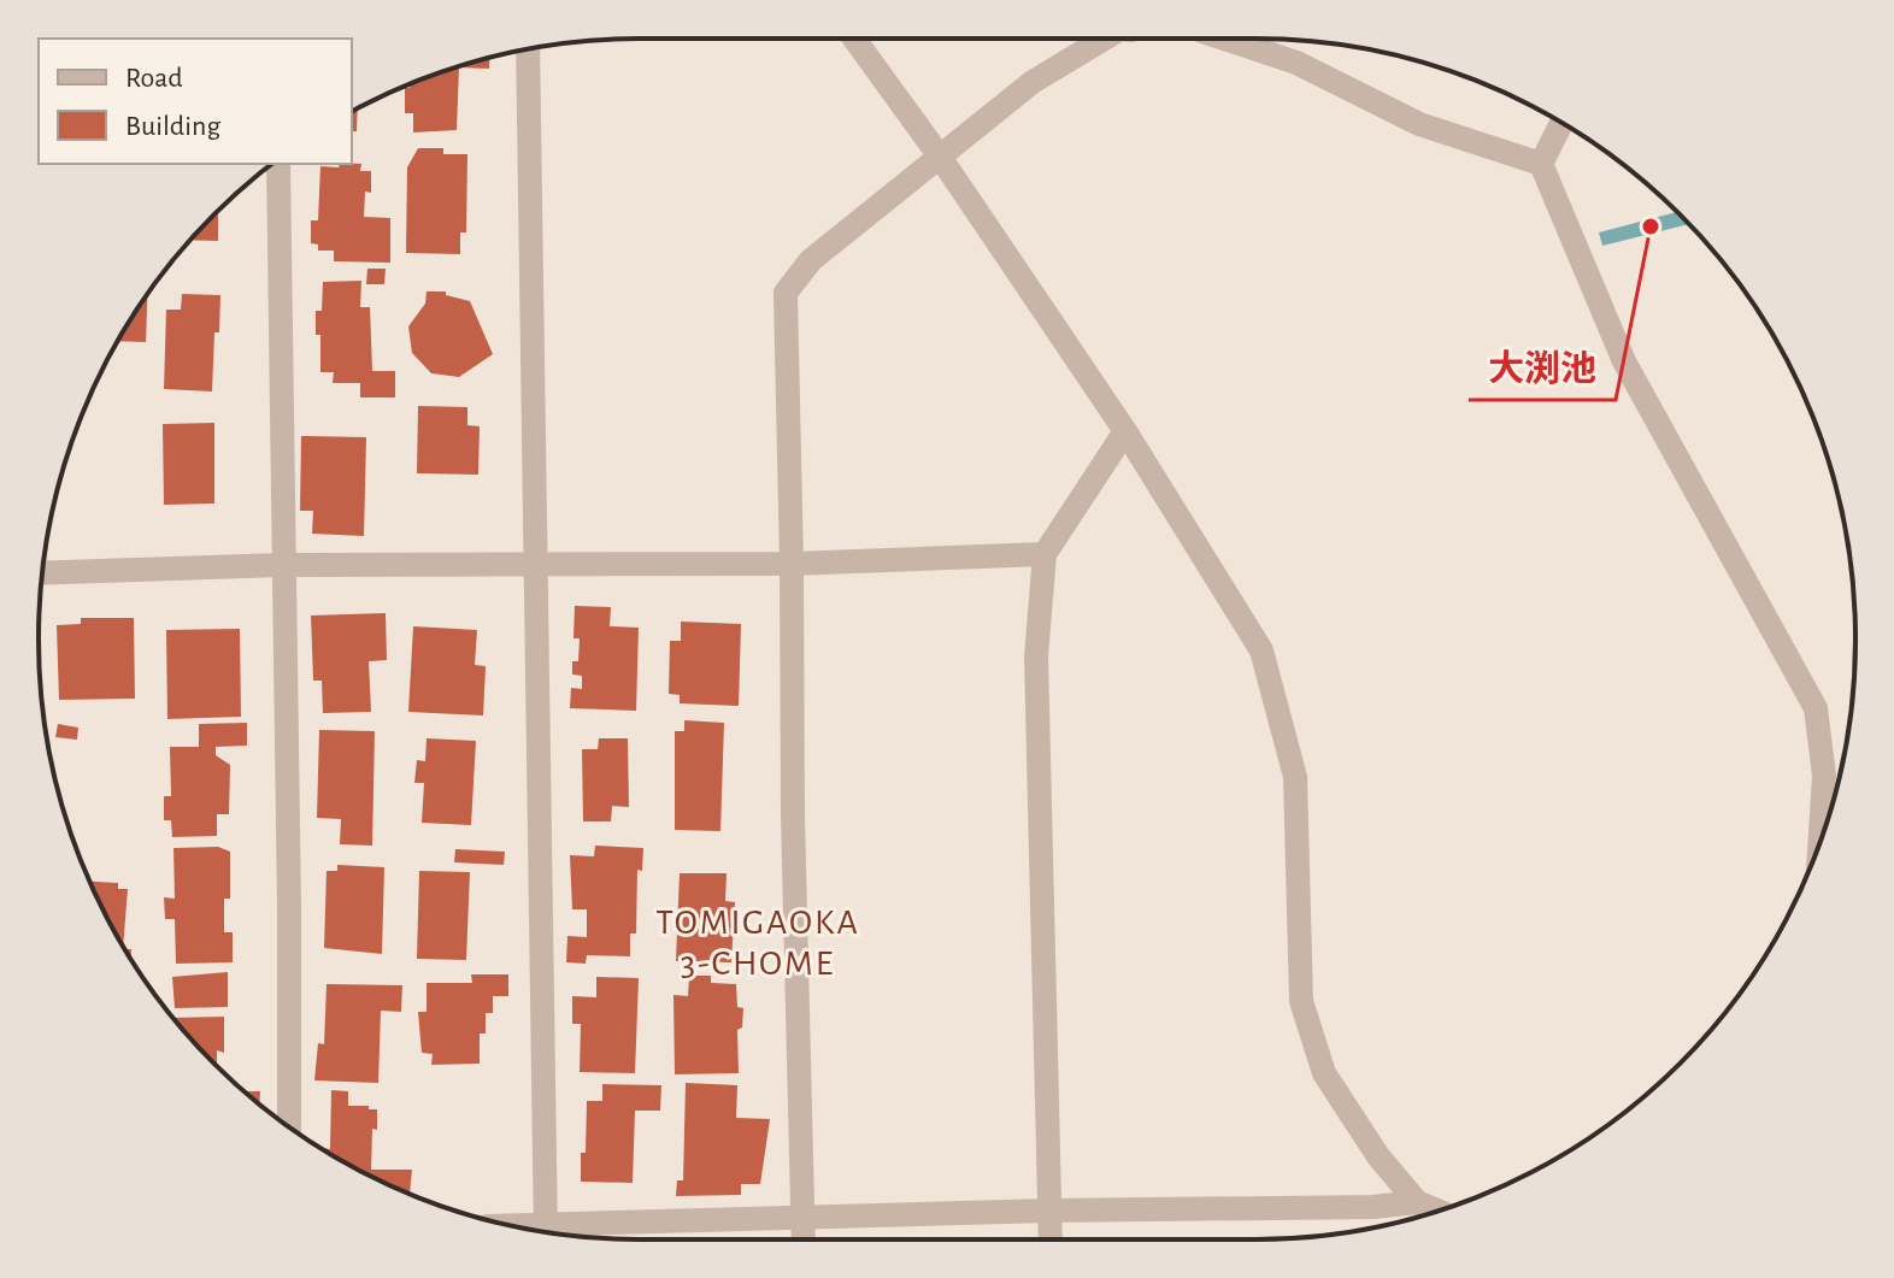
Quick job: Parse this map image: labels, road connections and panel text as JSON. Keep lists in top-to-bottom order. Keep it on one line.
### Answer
{"districts":["TOMIGAOKA 3-CHOME"],"places":["大渕池"],"legend":["Road","Building"]}
